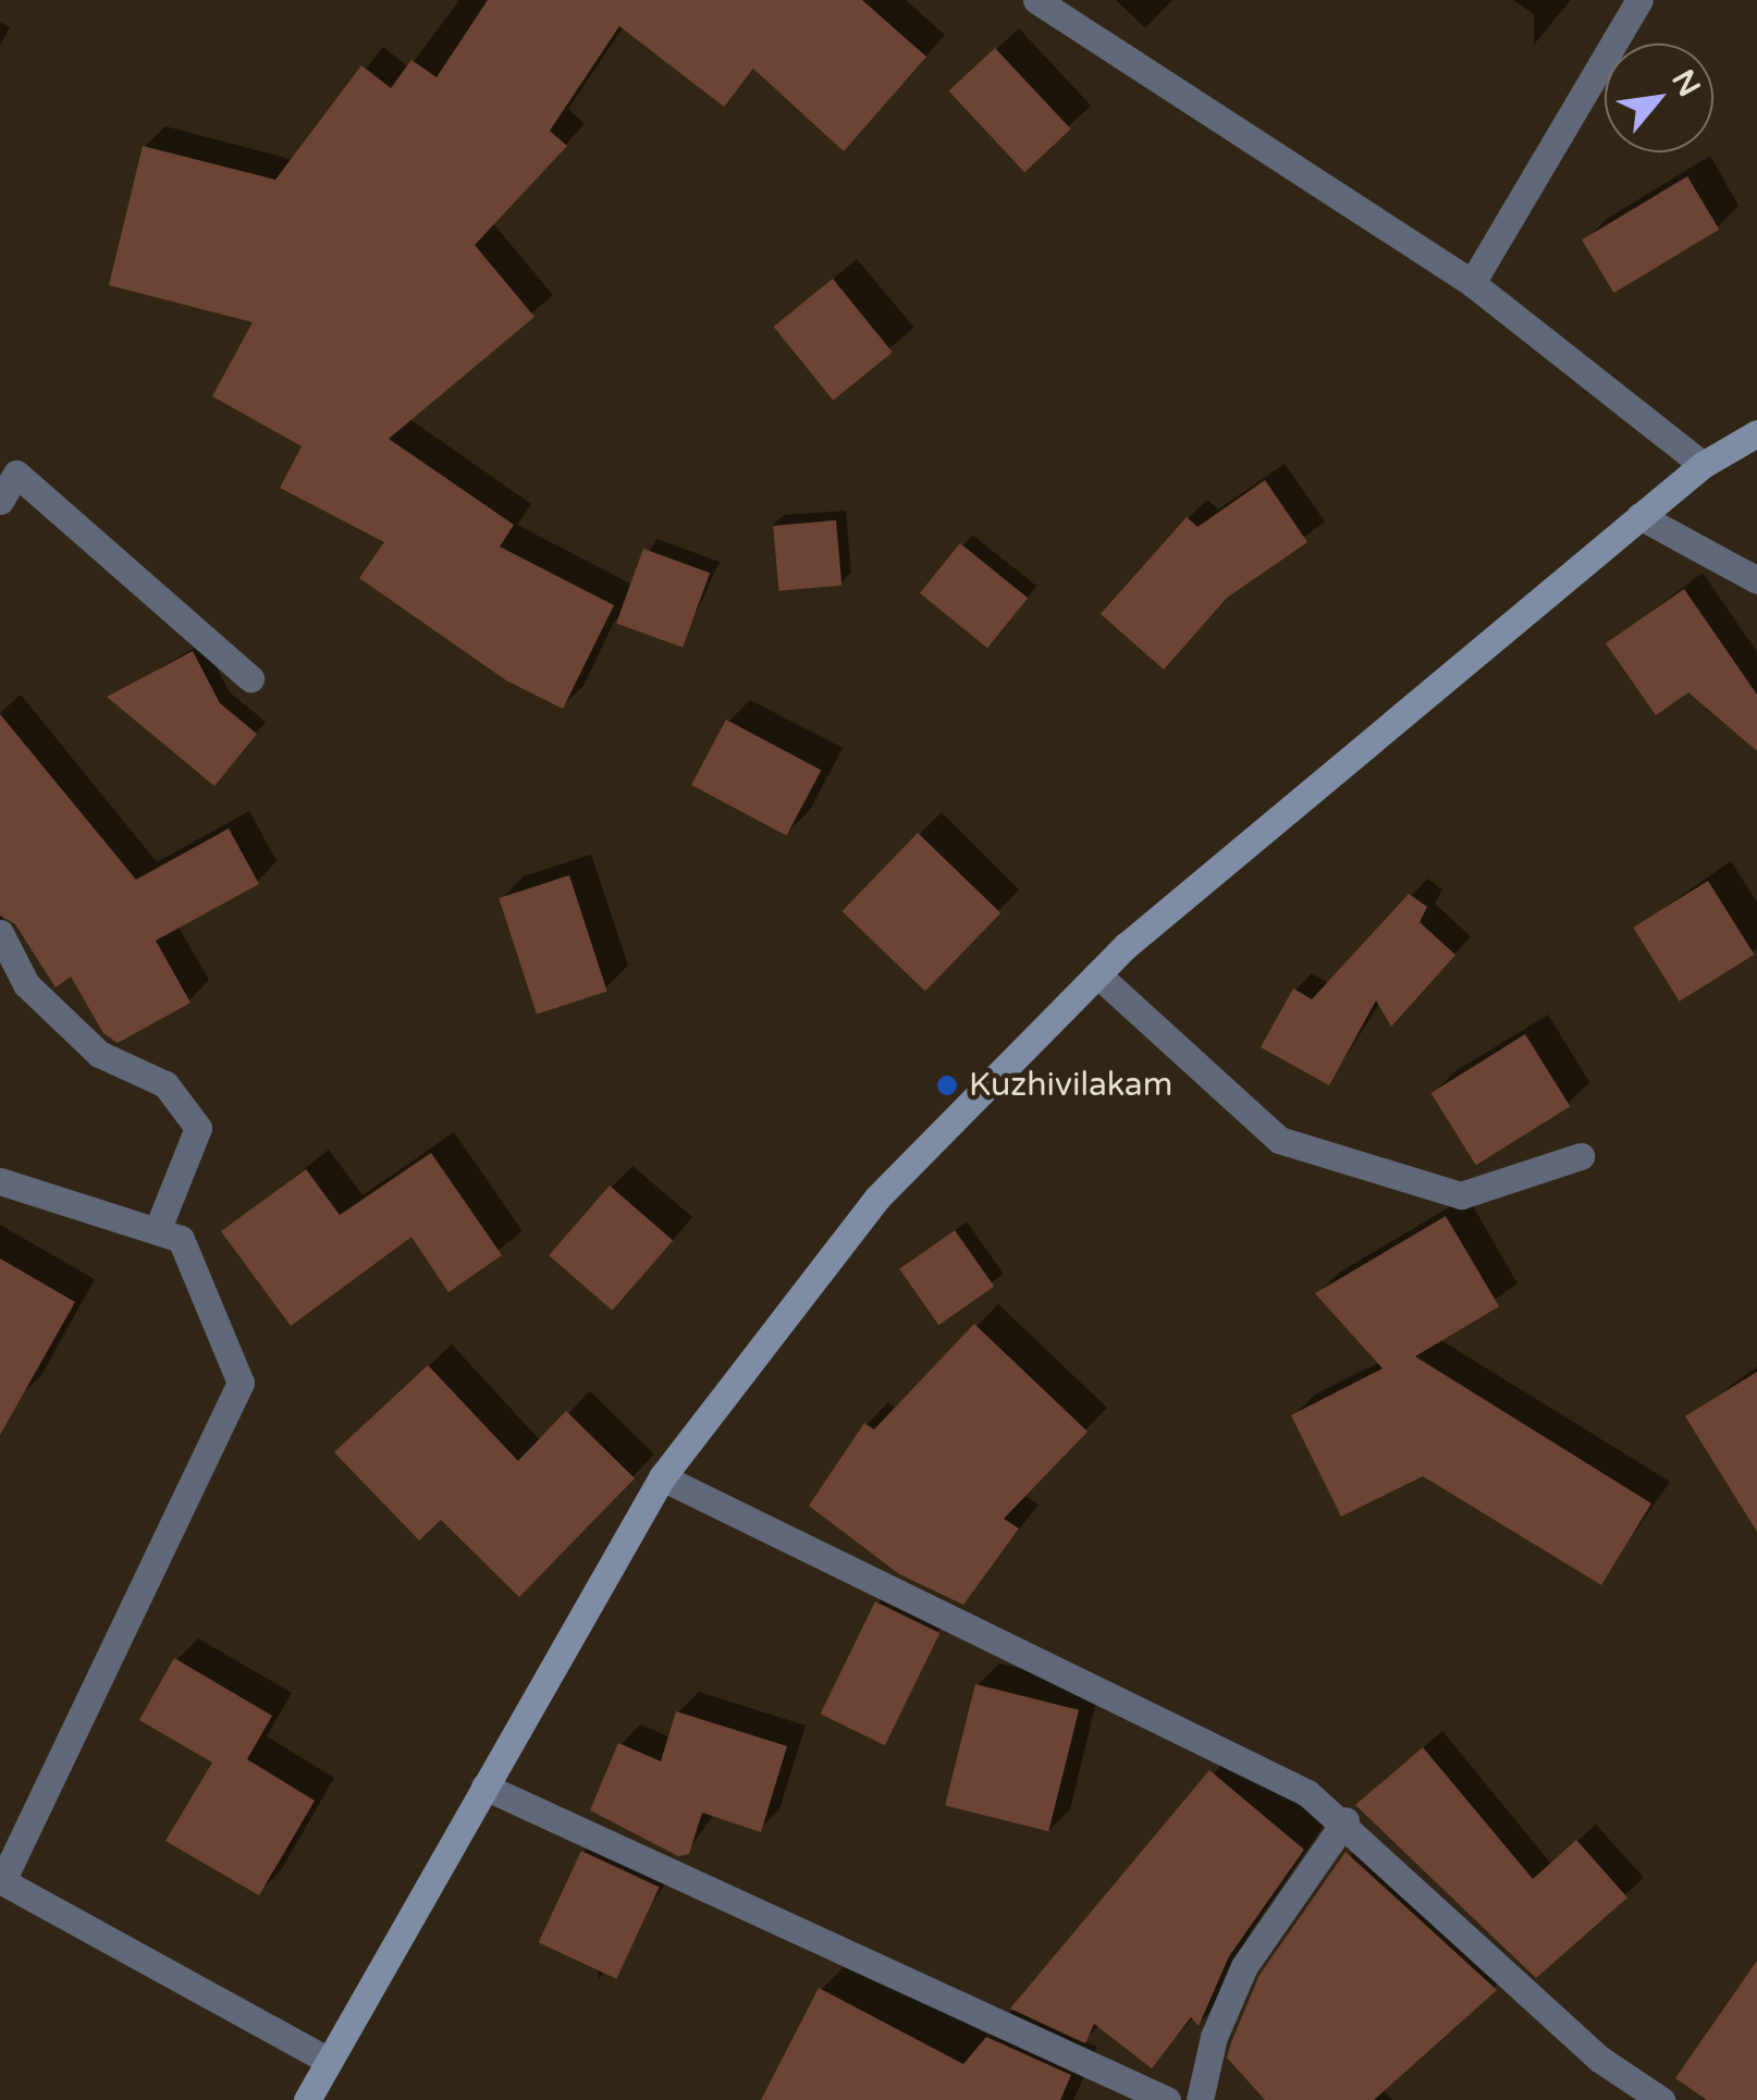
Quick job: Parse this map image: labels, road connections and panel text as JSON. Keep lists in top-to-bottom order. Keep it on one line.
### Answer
{"places":["Kuzhivilakam"],"north":"top right"}
